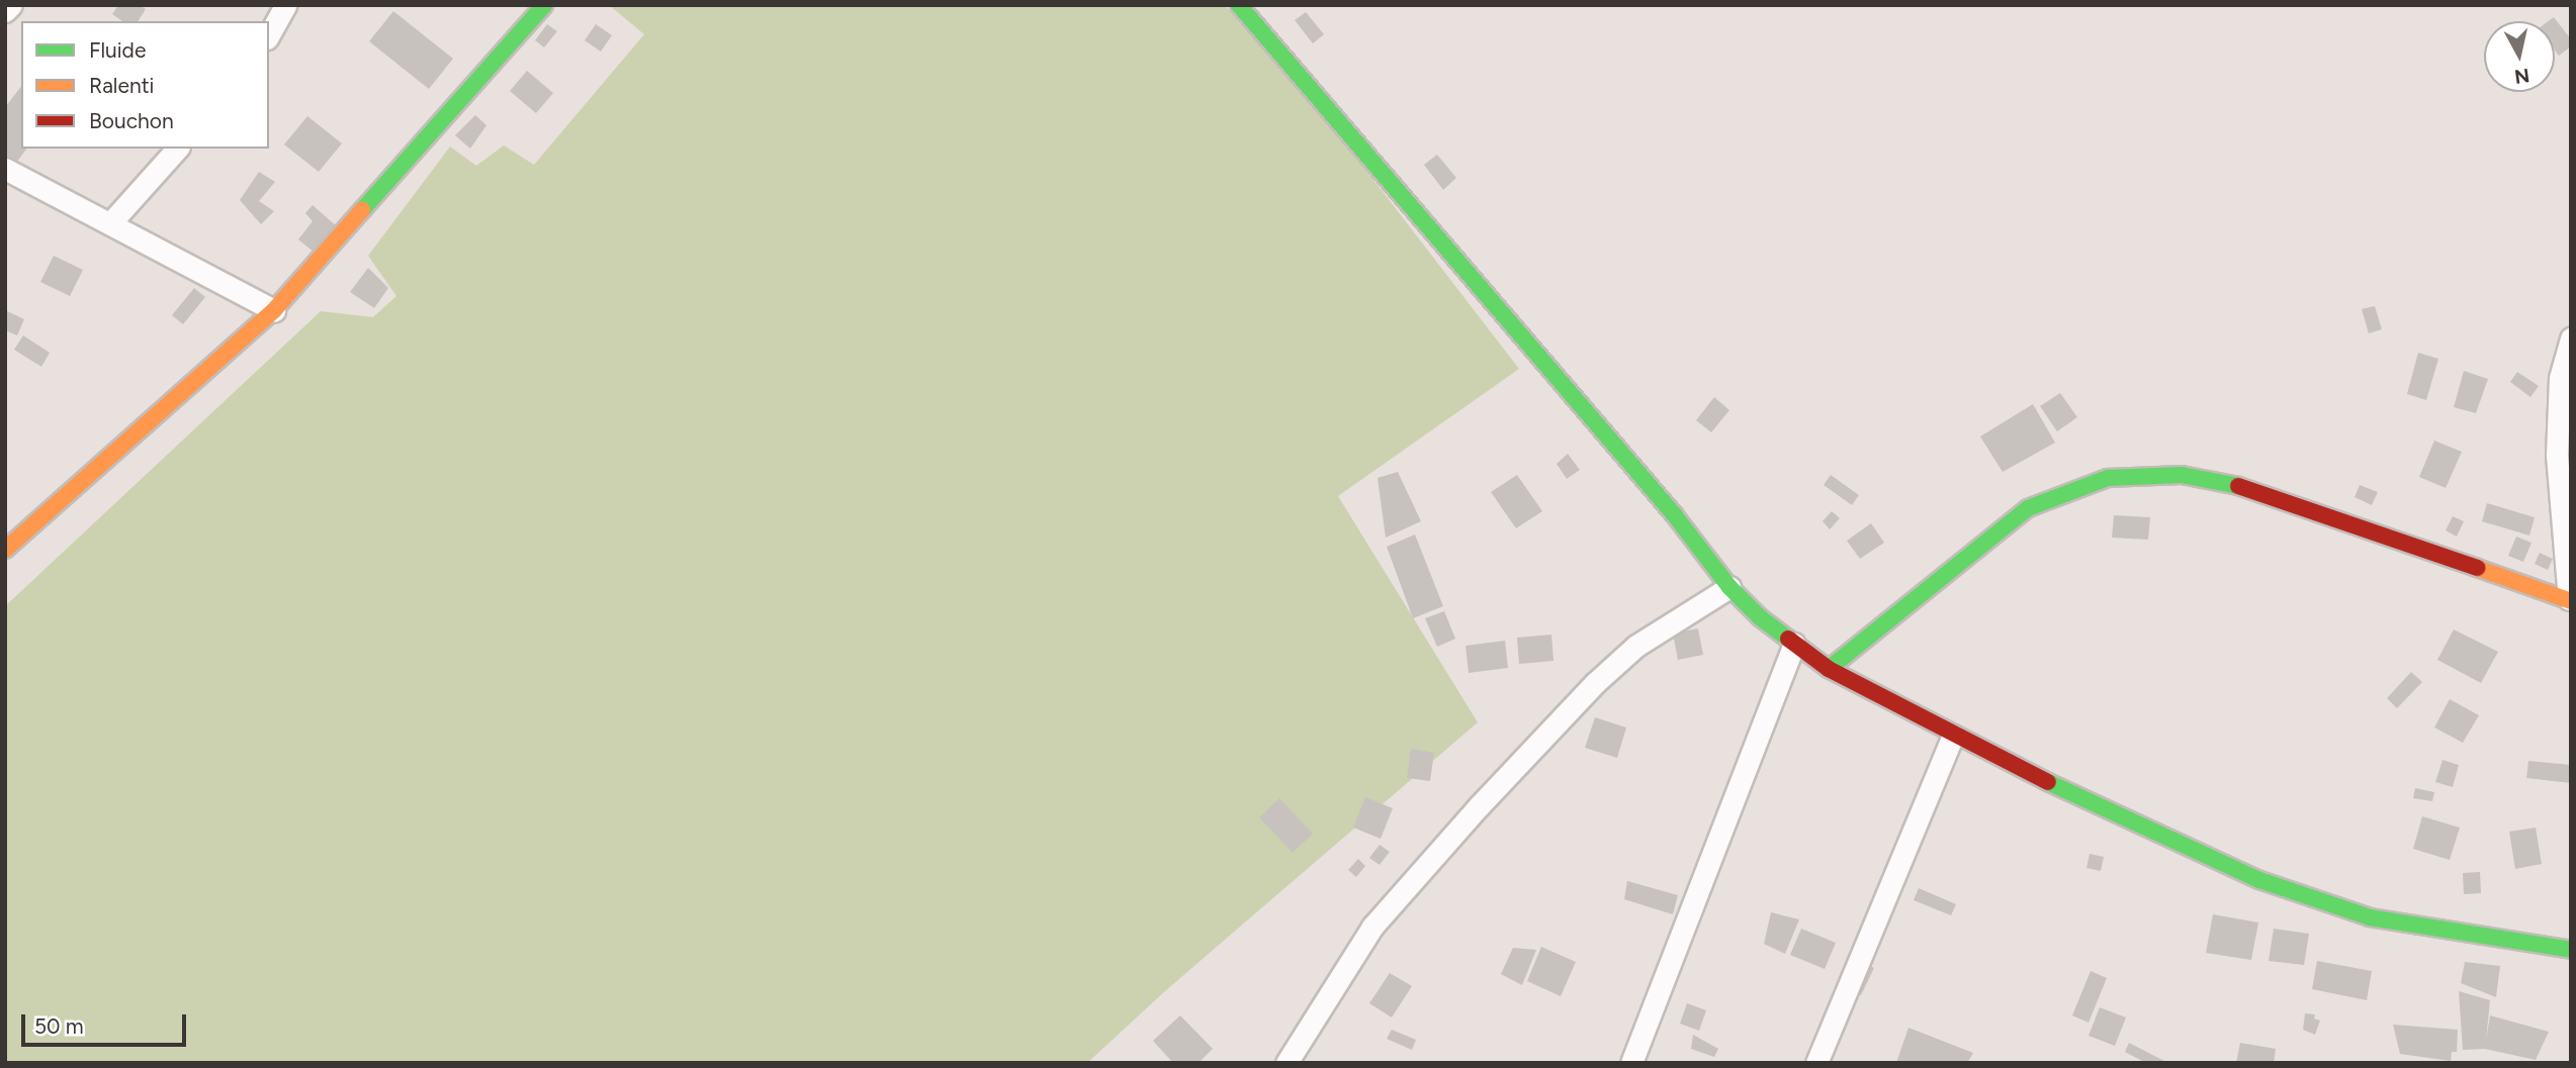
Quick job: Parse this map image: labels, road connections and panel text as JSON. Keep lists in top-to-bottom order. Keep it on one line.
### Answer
{"legend":["Fluide","Ralenti","Bouchon"],"scale_bar":"50 m","north":"bottom"}
